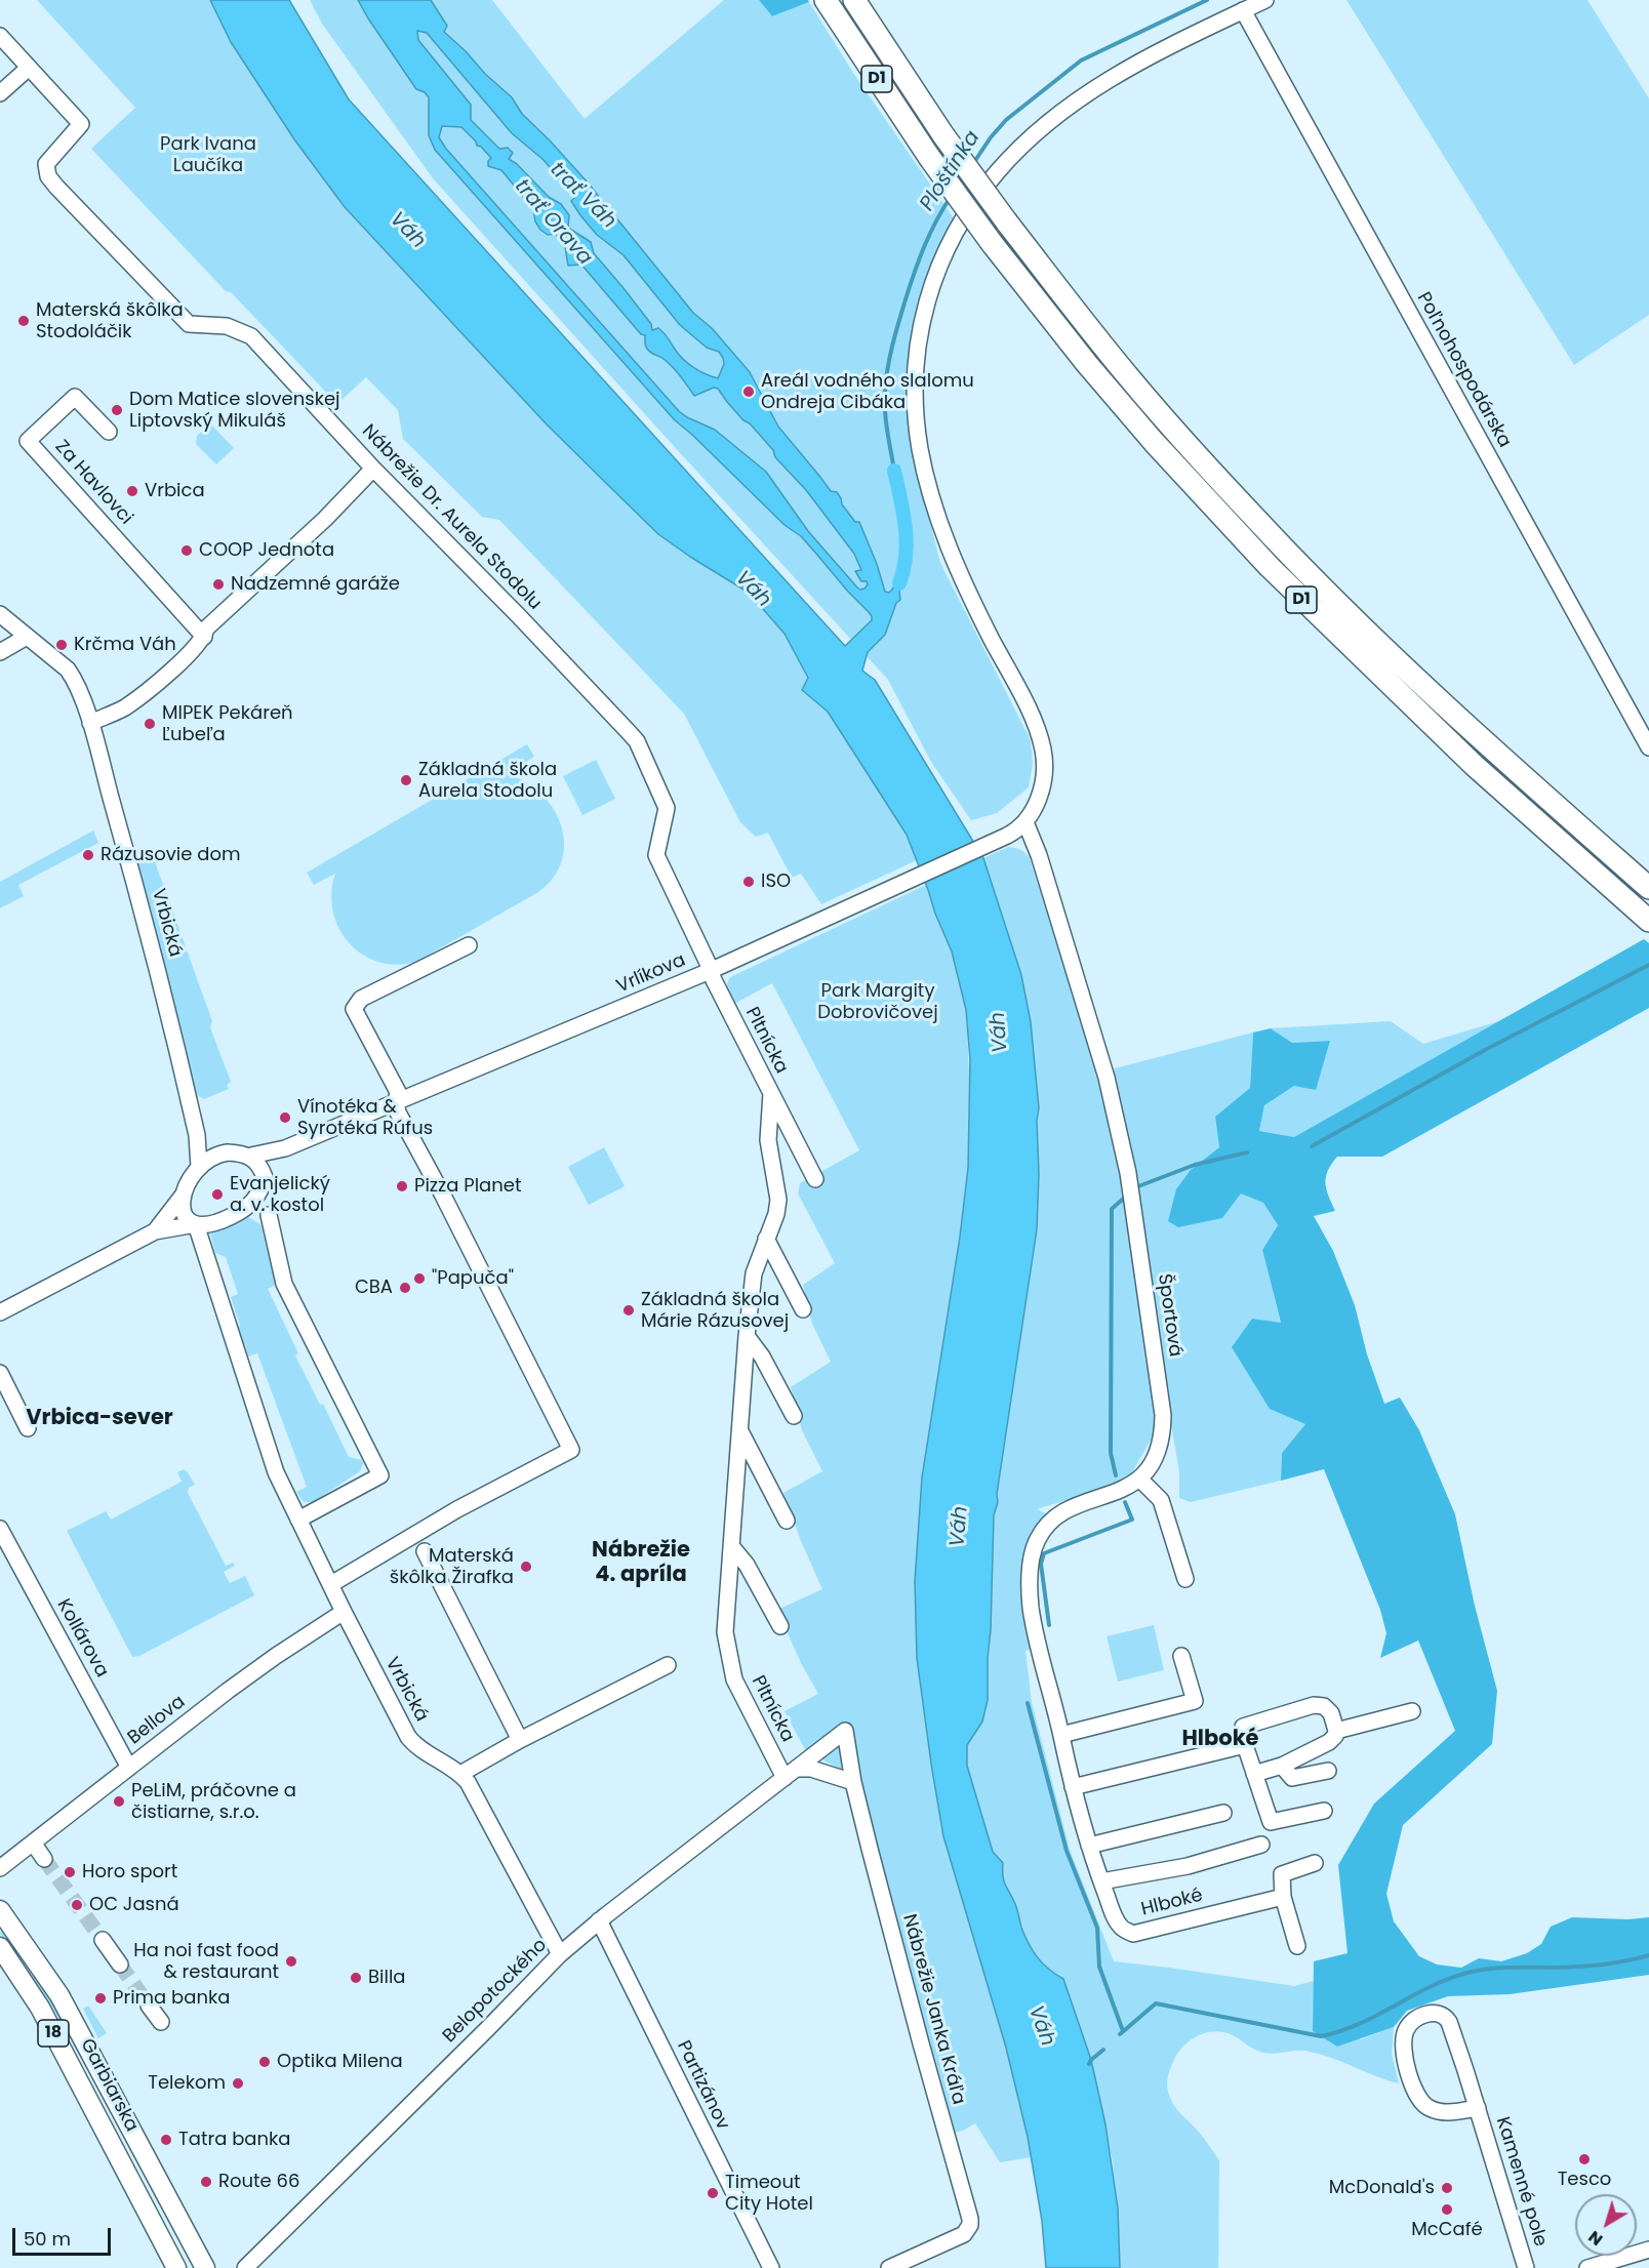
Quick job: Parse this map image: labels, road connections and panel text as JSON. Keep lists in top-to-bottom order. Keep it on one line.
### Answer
{"streets":{"highway":["D1"],"main road":["18","Garbiarska"],"street":["Poľnohospodárska","Za Havlovci","Nábrežie Dr. Aurela Stodolu","Vrbická","Vrlíkova","Pltnícka","Športová","Kollárova","Bellova","Hlboké","Belopotockého","Nábrežie Janka Kráľa","Partizánov","Kamenné pole"]},"crossings":[["Nábrežie Dr. Aurela Stodolu","Vrlíkova"],["Nábrežie Dr. Aurela Stodolu","Pltnícka"],["Vrbická","Vrlíkova"],["Vrbická","Bellova"],["Vrbická","Belopotockého"],["Vrlíkova","Pltnícka"],["Vrlíkova","Športová"],["Pltnícka","Belopotockého"],["Pltnícka","Nábrežie Janka Kráľa"],["Športová","Hlboké"],["Kollárova","Bellova"],["Belopotockého","Nábrežie Janka Kráľa"],["Belopotockého","Partizánov"]],"districts":["Vrbica-sever","Nábrežie 4. apríla","Hlboké"],"water":["Ploštínka","trať Váh","trať Orava","Váh"],"parks":["Park Ivana Laučíka","Park Margity Dobrovičovej"],"places":["Materská škôlka Stodoláčik","Areál vodného slalomu Ondreja Cibáka","Dom Matice slovenskej Liptovský Mikuláš","Vrbica","COOP Jednota","Nadzemné garáže","Krčma Váh","MIPEK Pekáreň Ľubeľa","Základná škola Aurela Stodolu","Rázusovie dom","ISO","Vínotéka & Syrotéka Rúfus","Pizza Planet","Evanjelický a. v. kostol","\"Papuča\"","CBA","Základná škola Márie Rázusovej","Materská škôlka Žirafka","PeLiM, práčovne a čistiarne, s.r.o.","Horo sport","OC Jasná","Ha noi fast food & restaurant","Billa","Prima banka","Optika Milena","Telekom","Tatra banka","Tesco","Route 66","McDonald's","Timeout City Hotel","McCafé"],"scale_bar":"50 m","north":"bottom left"}
